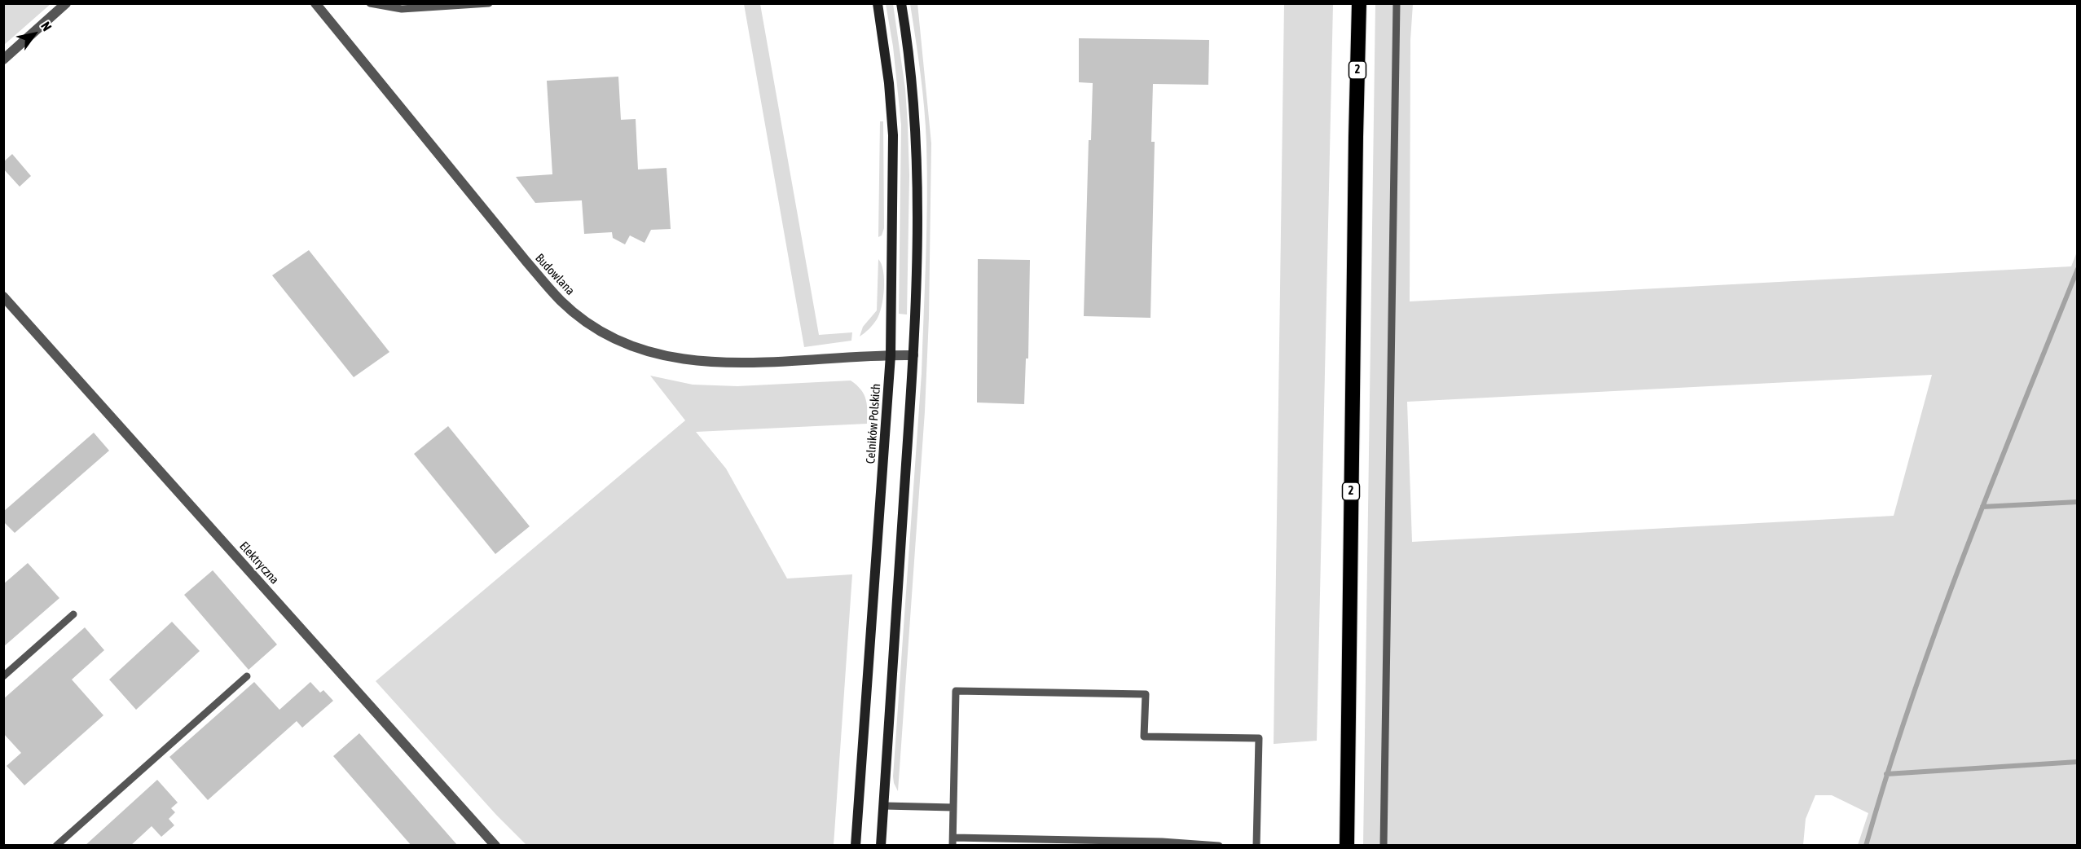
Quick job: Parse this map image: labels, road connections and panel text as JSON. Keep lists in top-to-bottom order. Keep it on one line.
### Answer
{"streets":{"highway":["2"],"street":["Budowlana","Celników Polskich","Elektryczna"]},"crossings":[["Budowlana","Celników Polskich"]],"north":"top right"}
